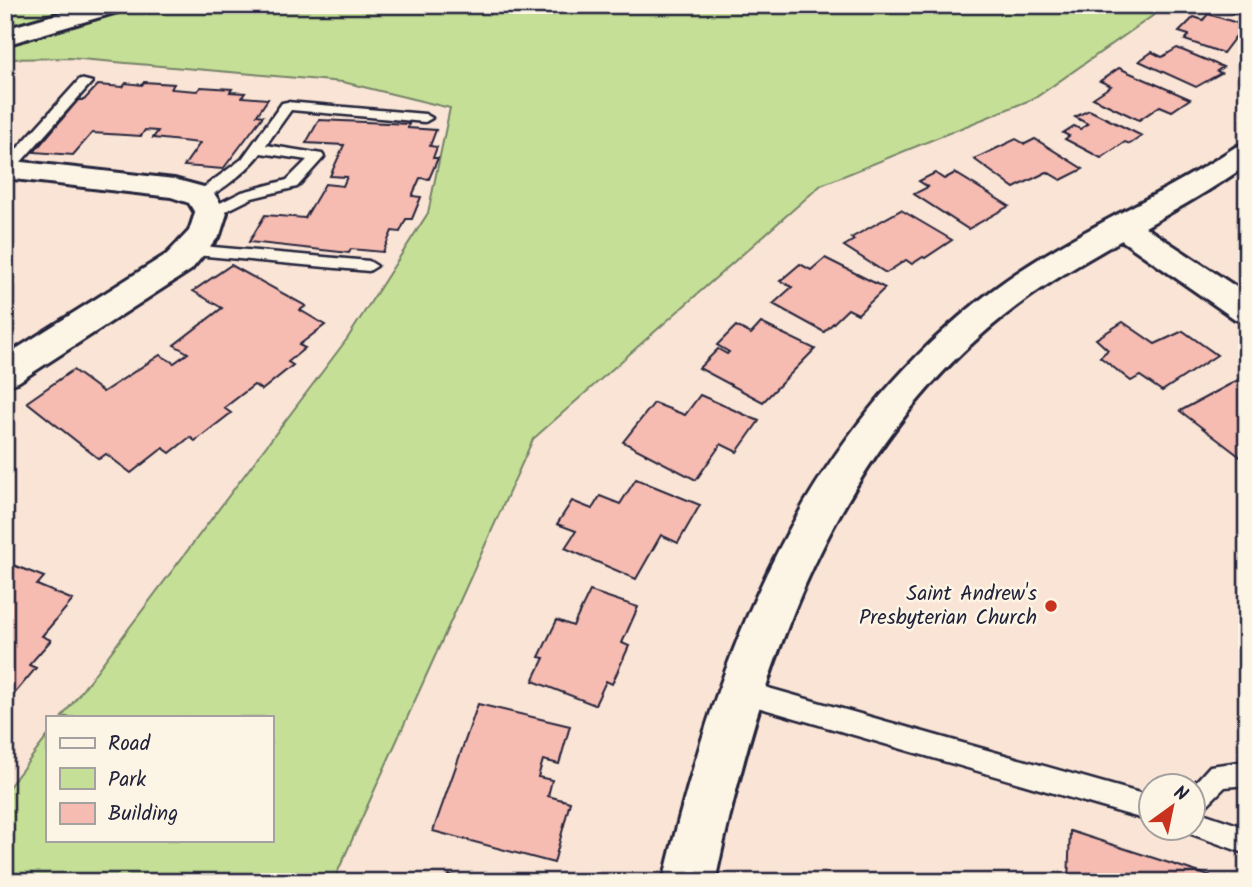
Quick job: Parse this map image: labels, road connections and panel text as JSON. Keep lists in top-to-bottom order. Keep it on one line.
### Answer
{"places":["Saint Andrew's Presbyterian Church"],"legend":["Road","Park","Building"],"north":"top right"}
